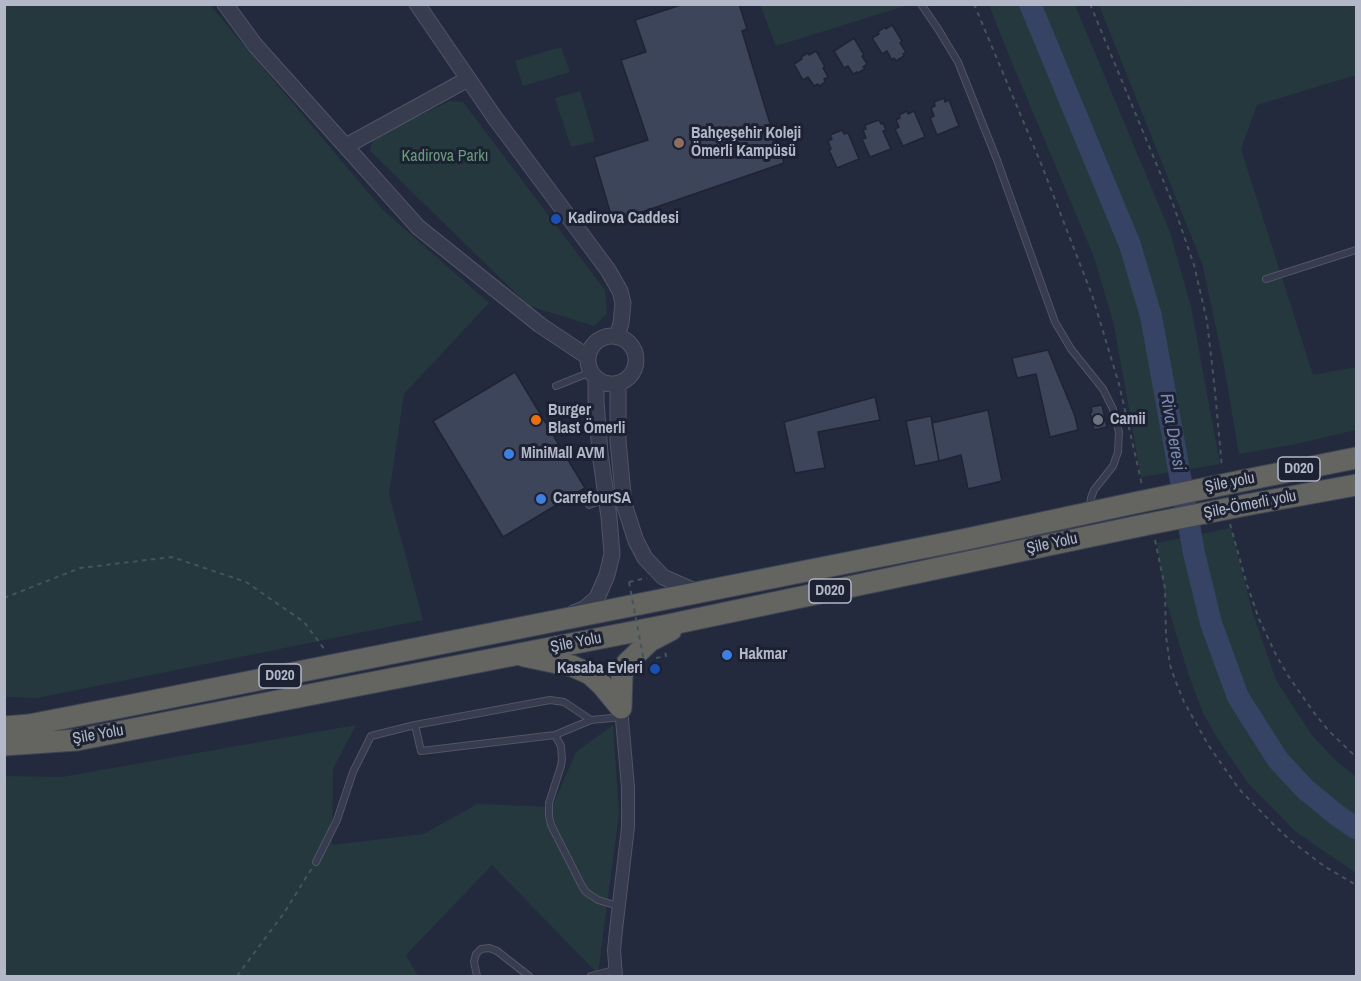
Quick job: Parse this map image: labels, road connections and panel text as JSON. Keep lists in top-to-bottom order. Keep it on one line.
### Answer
{"streets":{"highway":["D020","Şile yolu","Şile-Ömerli yolu","Şile Yolu"]},"crossings":[["Şile yolu","Şile Yolu"],["Şile-Ömerli yolu","Şile Yolu"]],"water":["Riva Deresi"],"parks":["Kadirova Parkı"],"places":["Bahçeşehir Koleji Ömerli Kampüsü","Kadirova Caddesi","Burger Blast Ömerli","Camii","MiniMall AVM","CarrefourSA","Hakmar","Kasaba Evleri"]}
